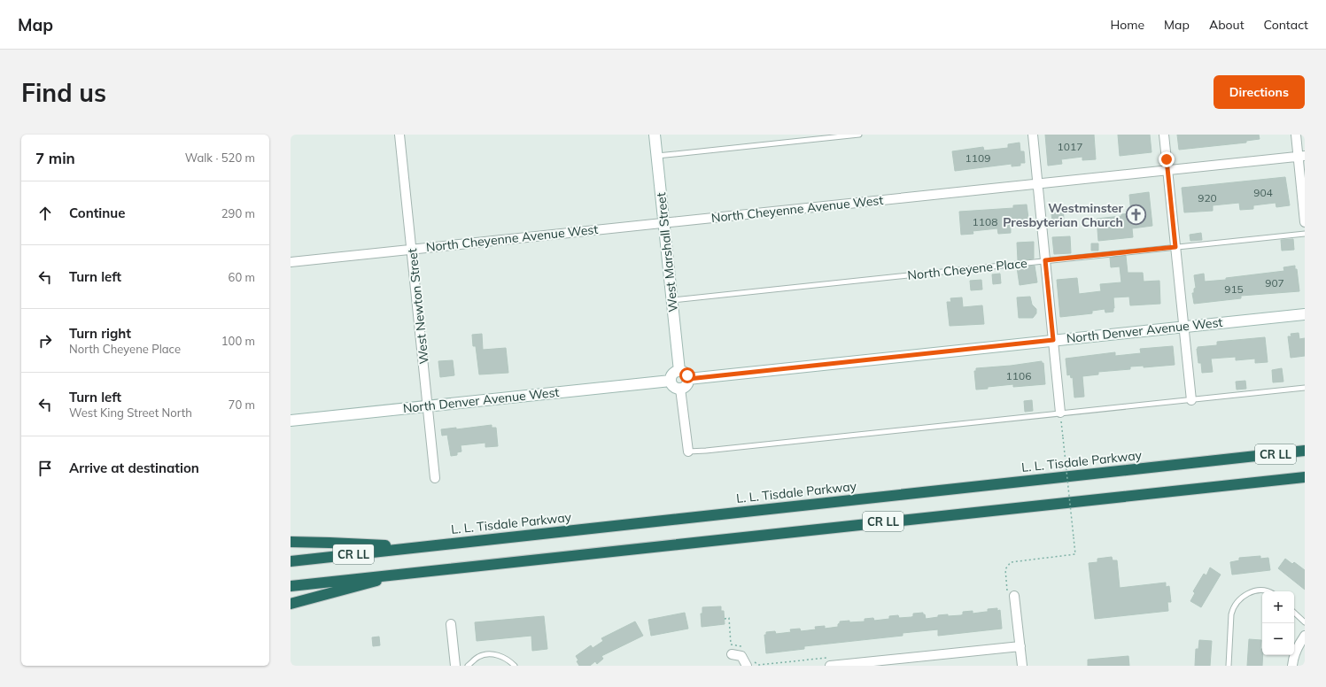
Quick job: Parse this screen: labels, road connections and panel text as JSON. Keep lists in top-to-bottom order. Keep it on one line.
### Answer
{"streets":{"highway":["CR LL","L. L. Tisdale Parkway"],"street":["North Cheyenne Avenue West","West Marshall Street","West Newton Street","North Denver Avenue West"],"lane":["North Cheyene Place"]},"crossings":[["North Cheyenne Avenue West","West Marshall Street"],["North Cheyenne Avenue West","West Newton Street"],["West Marshall Street","North Cheyene Place"],["West Marshall Street","North Denver Avenue West"],["West Newton Street","North Denver Avenue West"]],"places":{"church":["Westminster Presbyterian Church"]},"house_numbers":["1017","1109","904","920","1108","907","915","1106"],"page":{"header":"Map","nav":["Home","Map","About","Contact"],"buttons":"Directions","title":"Find us","heading":["7 min","Walk · 520 m"],"list":[["Continue","290 m"],["Turn left","60 m"],["Turn right","North Cheyene Place","100 m"],["Turn left","West King Street North","70 m"],"Arrive at destination"],"map_buttons":["+","−"]}}
